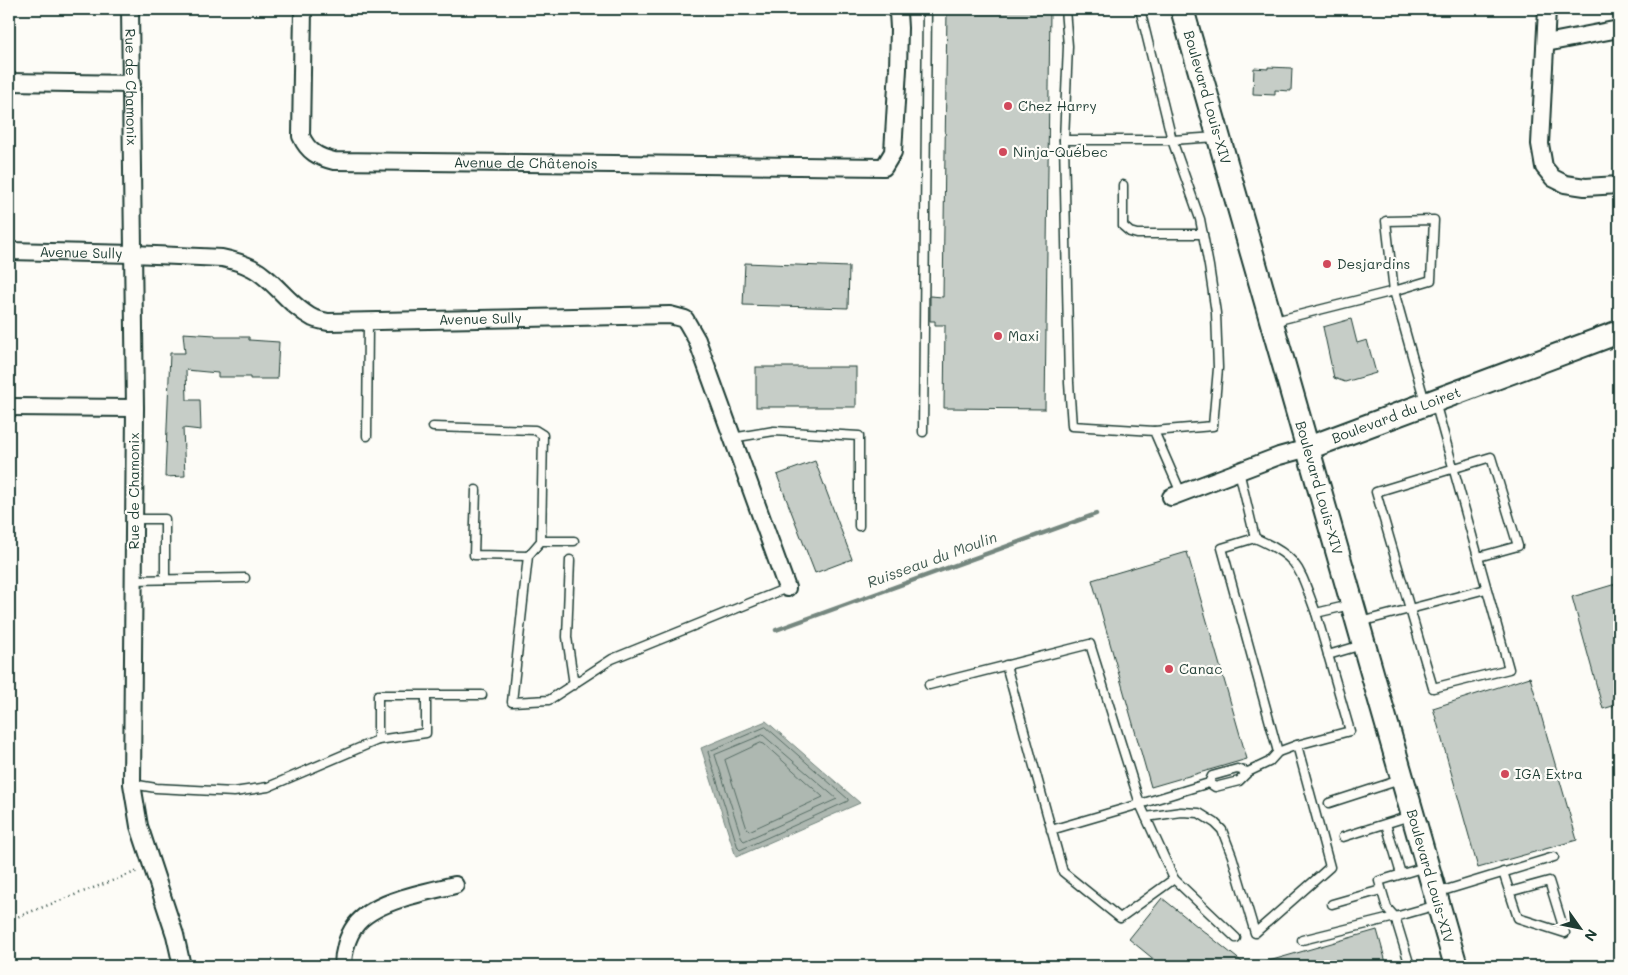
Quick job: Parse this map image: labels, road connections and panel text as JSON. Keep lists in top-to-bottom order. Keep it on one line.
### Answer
{"streets":{"main road":["Boulevard Louis-XIV","Boulevard du Loiret"],"street":["Rue de Chamonix","Avenue de Châtenois","Avenue Sully"]},"crossings":[["Rue de Chamonix","Avenue Sully"],["Boulevard Louis-XIV","Boulevard du Loiret"]],"water":["Ruisseau du Moulin"],"places":["Chez Harry","Ninja-Québec","Desjardins","Maxi","Canac","IGA Extra"],"north":"bottom right"}
